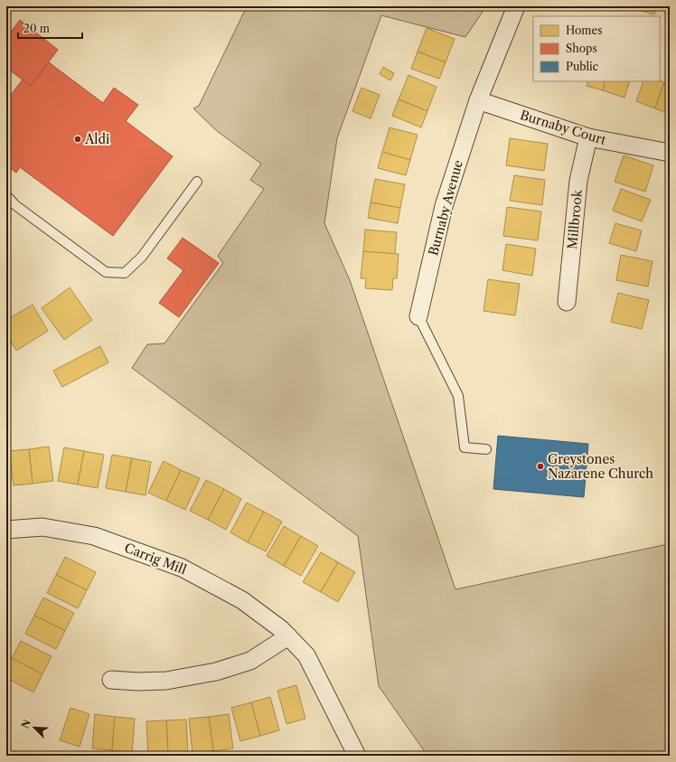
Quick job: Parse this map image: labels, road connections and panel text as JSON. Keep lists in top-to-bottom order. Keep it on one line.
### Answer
{"streets":{"street":["Burnaby Court","Burnaby Avenue","Millbrook","Carrig Mill"]},"crossings":[["Burnaby Court","Burnaby Avenue"],["Burnaby Court","Millbrook"]],"places":["Aldi","Greystones Nazarene Church"],"legend":["Homes","Shops","Public"],"scale_bar":"20 m","north":"top left"}
